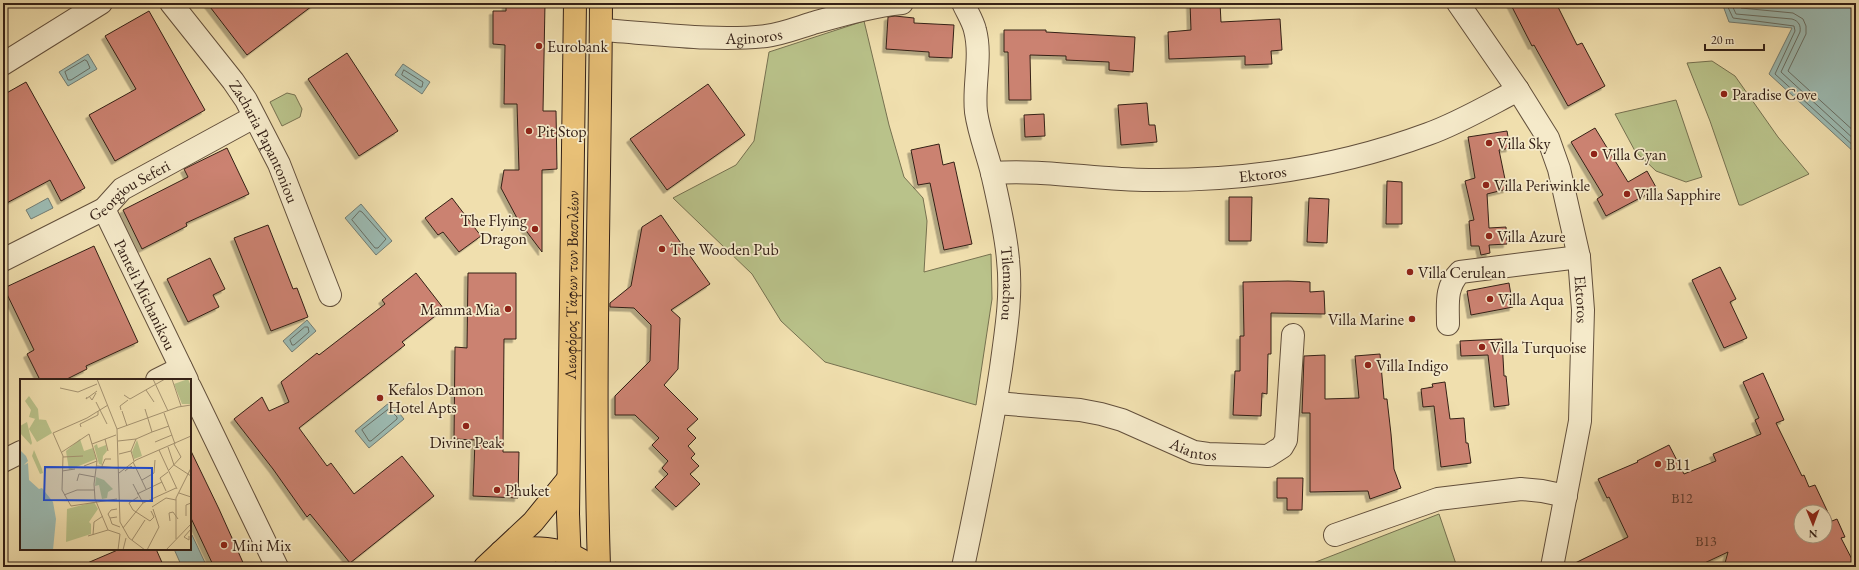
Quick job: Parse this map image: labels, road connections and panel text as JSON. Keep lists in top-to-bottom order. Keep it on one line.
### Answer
{"streets":{"main road":["Λεωφόρος Τάφων των Βασιλέων"],"street":["Aginoros","Zacharia Papantoniou","Ektoros","Georgiou Seferi","Tilemachou","Panteli Michanikou","Aiantos"]},"crossings":[["Aginoros","Λεωφόρος Τάφων των Βασιλέων"],["Zacharia Papantoniou","Georgiou Seferi"],["Ektoros","Tilemachou"],["Georgiou Seferi","Panteli Michanikou"],["Tilemachou","Aiantos"]],"places":["Eurobank","Paradise Cove","Pit Stop","Villa Sky","Villa Cyan","Villa Periwinkle","Villa Sapphire","The Flying Dragon","Villa Azure","The Wooden Pub","Villa Cerulean","Villa Aqua","Mamma Mia","Villa Marine","Villa Turquoise","Villa Indigo","Kefalos Damon Hotel Apts","Divine Peak","B11","Phuket","Mini Mix"],"house_numbers":["B12","B13"],"scale_bar":"20 m","north":"bottom"}
